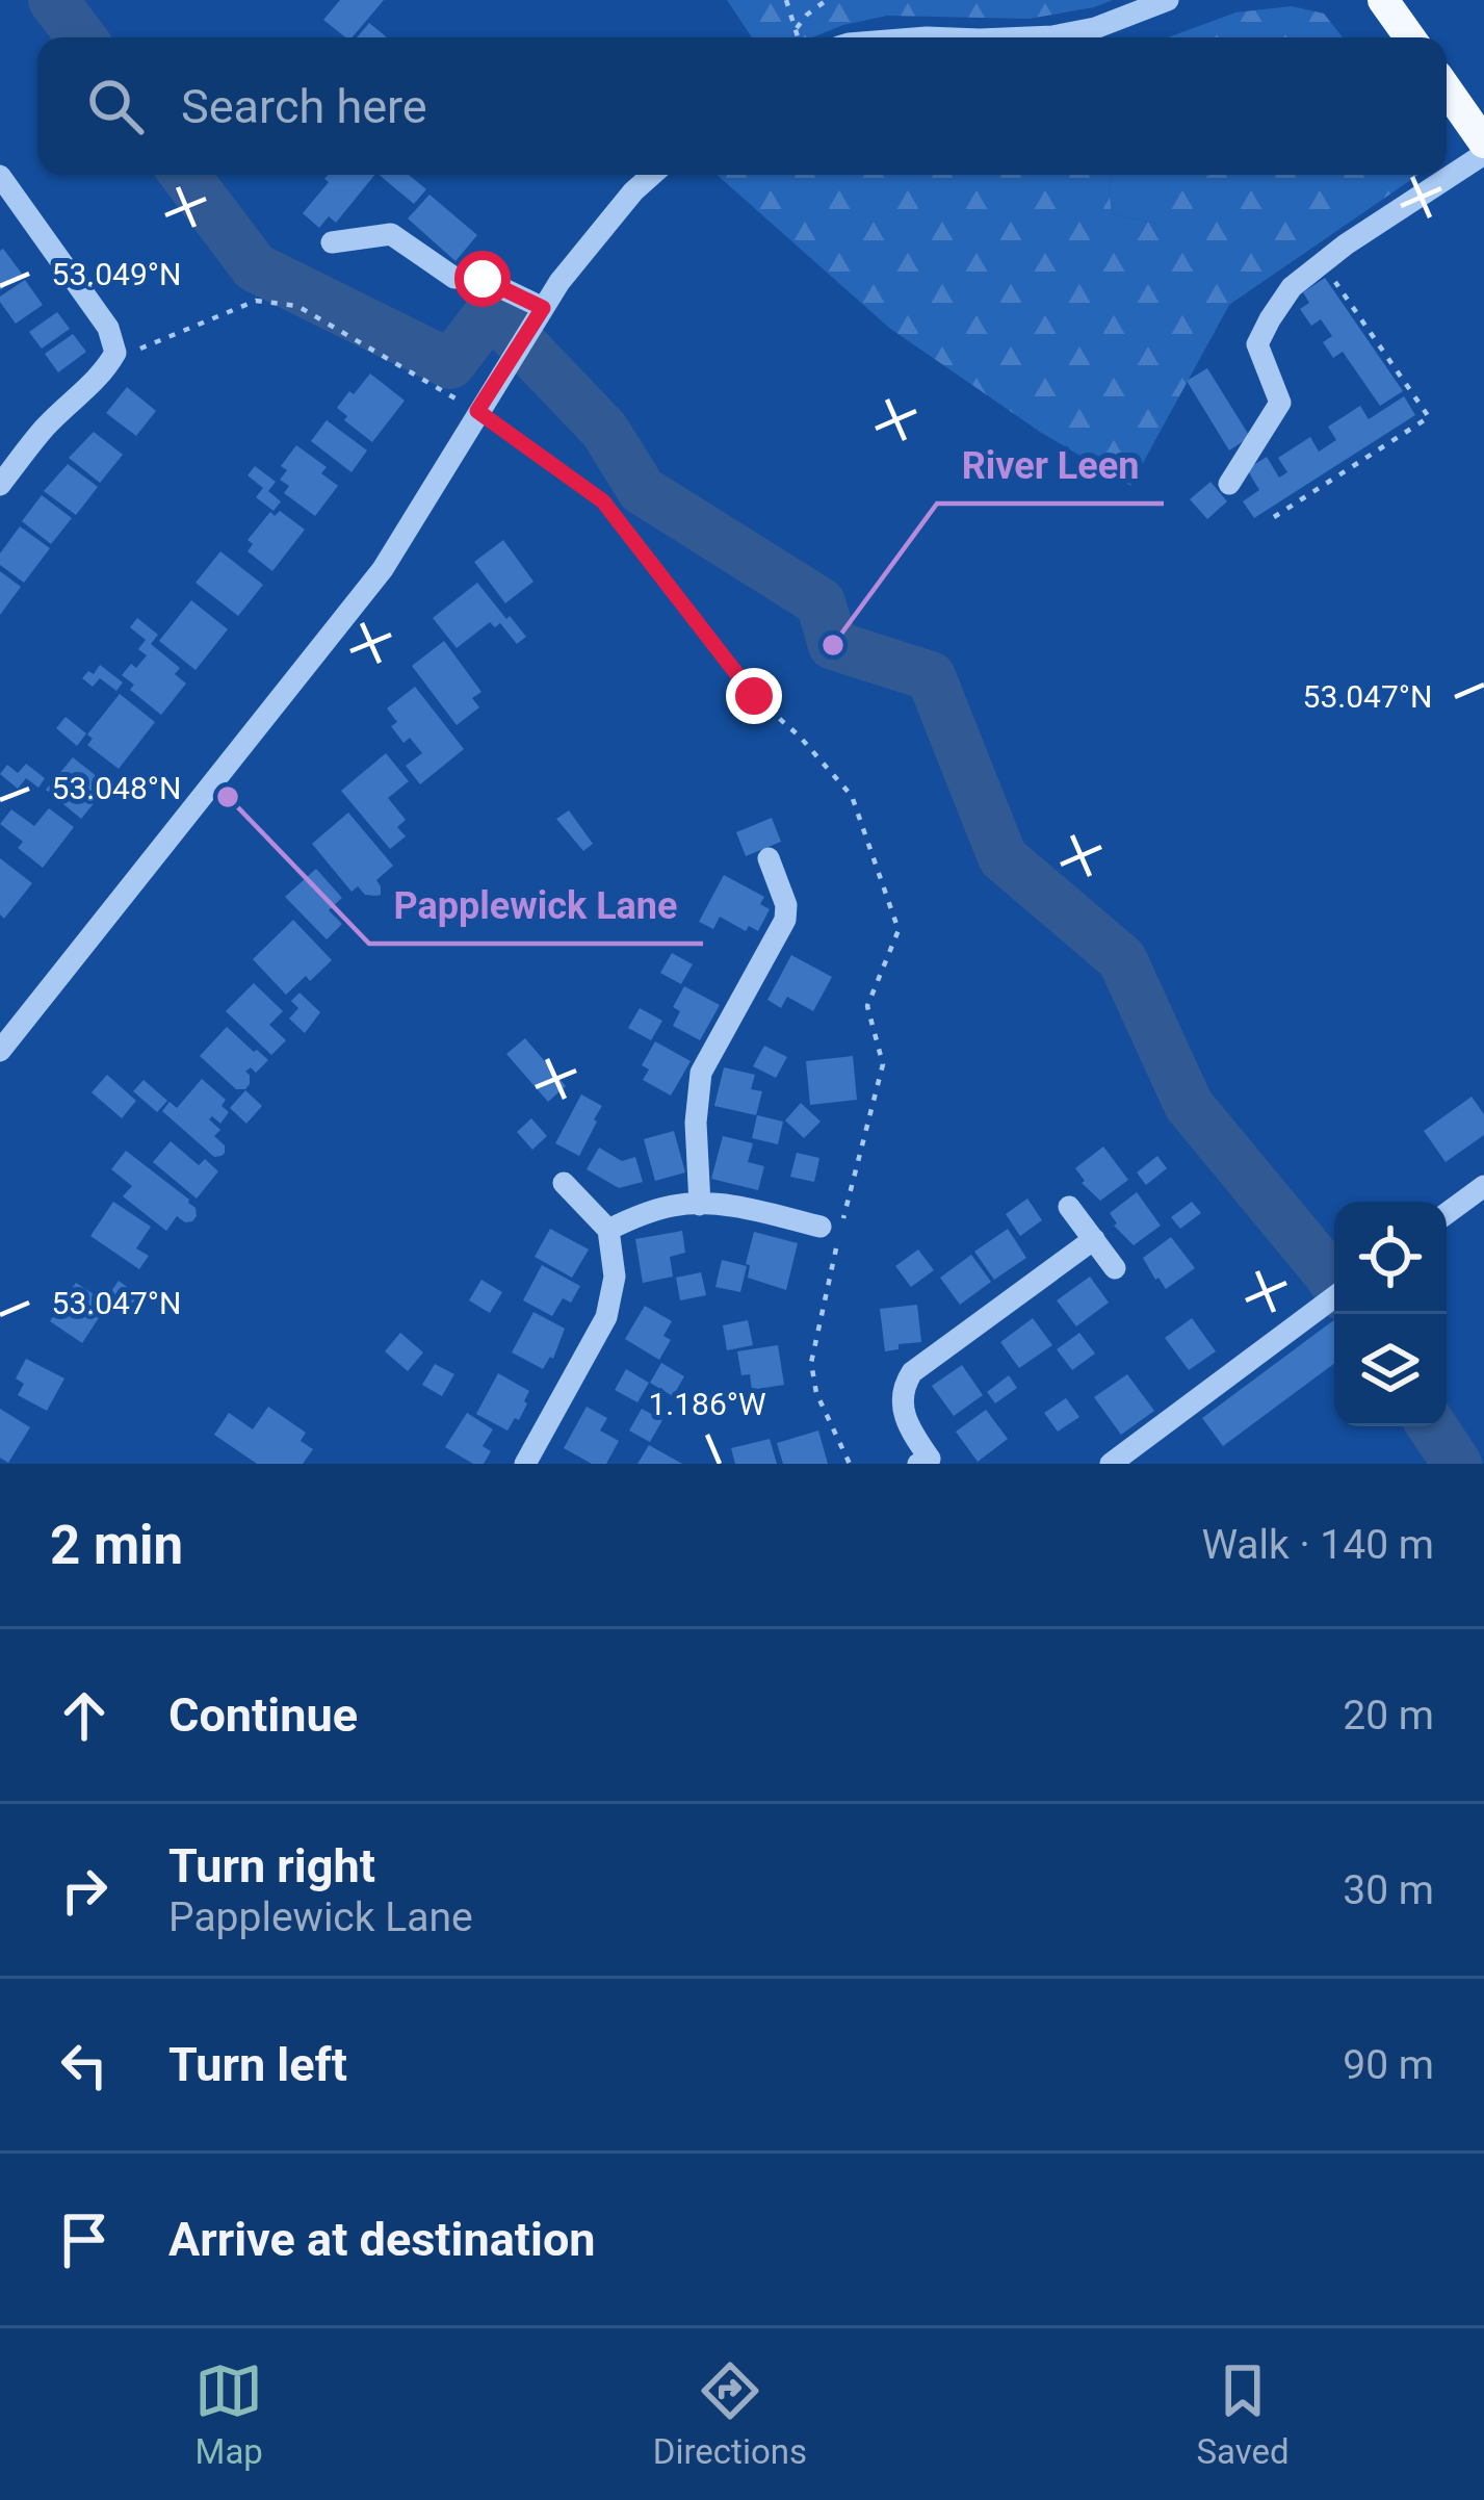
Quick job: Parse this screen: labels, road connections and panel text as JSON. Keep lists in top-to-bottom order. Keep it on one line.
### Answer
{"places":["River Leen","Papplewick Lane"],"page":{"search":"Search here","heading":["2 min","Walk · 140 m"],"list":[["Continue","20 m"],["Turn right","Papplewick Lane","30 m"],["Turn left","90 m"],"Arrive at destination"],"nav":["Map","Directions","Saved"]},"coordinates":["53.049°N","53.047°N","53.048°N","1.186°W"]}
